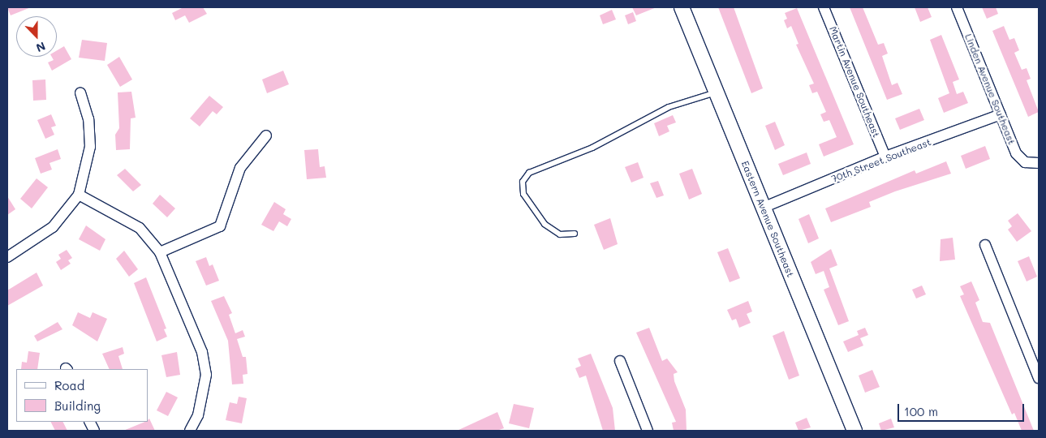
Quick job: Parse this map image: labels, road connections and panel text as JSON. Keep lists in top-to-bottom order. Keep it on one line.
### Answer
{"streets":{"street":["Martin Avenue Southeast","Linden Avenue Southeast","70th Street Southeast","Eastern Avenue Southeast"]},"crossings":[["Martin Avenue Southeast","70th Street Southeast"],["Linden Avenue Southeast","70th Street Southeast"],["70th Street Southeast","Eastern Avenue Southeast"]],"legend":["Road","Building"],"scale_bar":"100 m","north":"bottom"}
